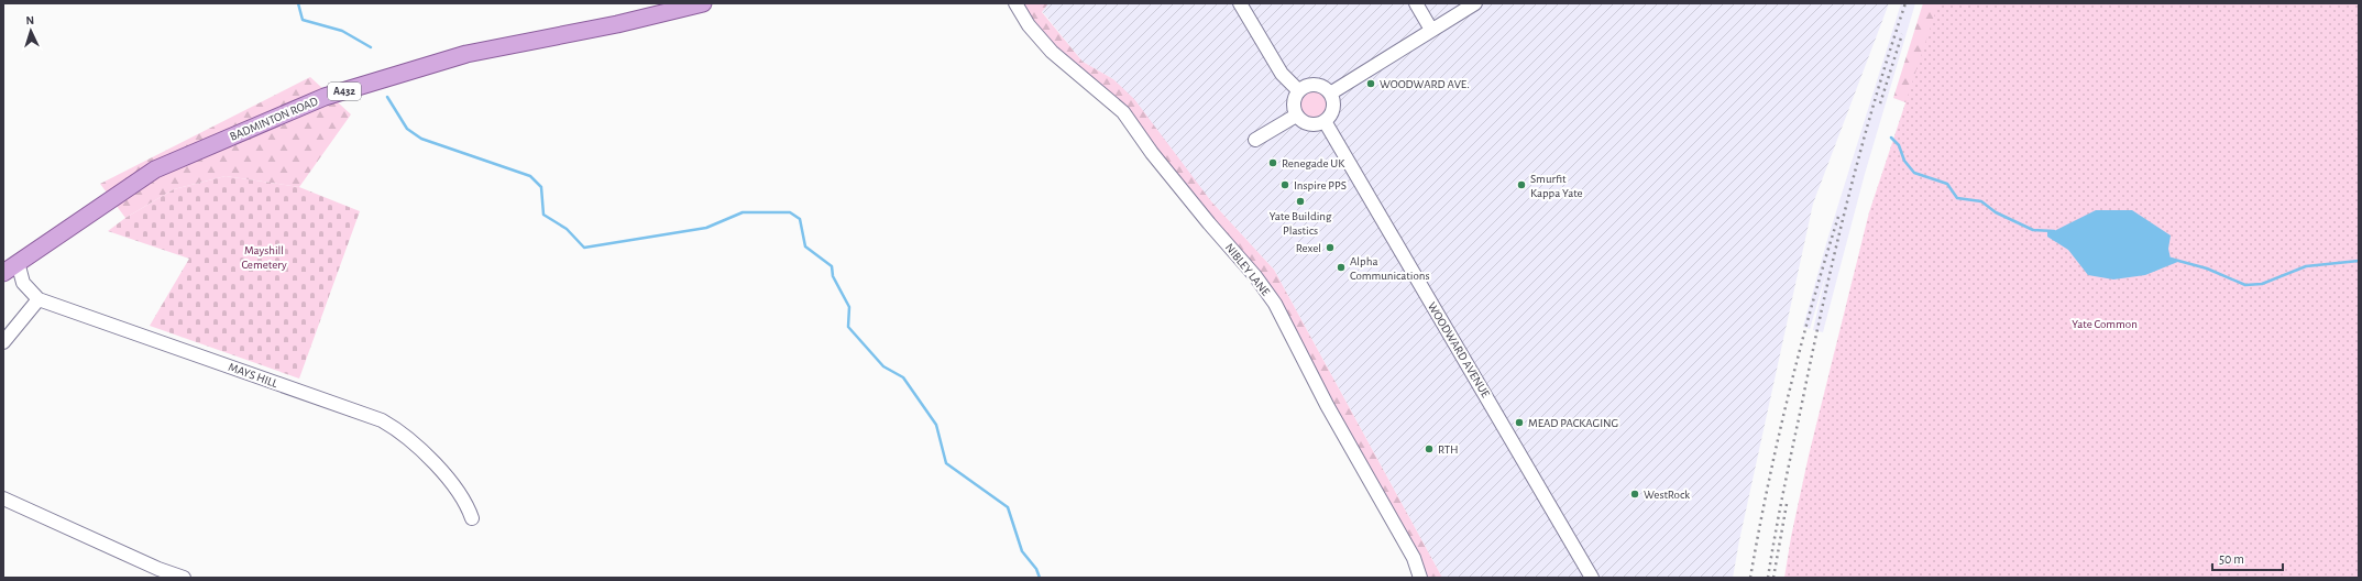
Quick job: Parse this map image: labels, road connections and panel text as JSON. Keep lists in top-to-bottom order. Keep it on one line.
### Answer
{"streets":{"main road":["A432","BADMINTON ROAD"],"street":["NIBLEY LANE","WOODWARD AVENUE","MAYS HILL"]},"crossings":[["BADMINTON ROAD","MAYS HILL"]],"parks":["Mayshill Cemetery","Yate Common"],"places":["WOODWARD AVE.","Renegade UK","Inspire PPS","Smurfit Kappa Yate","Yate Building Plastics","Rexel","Alpha Communications","MEAD PACKAGING","RTH","WestRock"],"scale_bar":"50 m","north":"top"}
